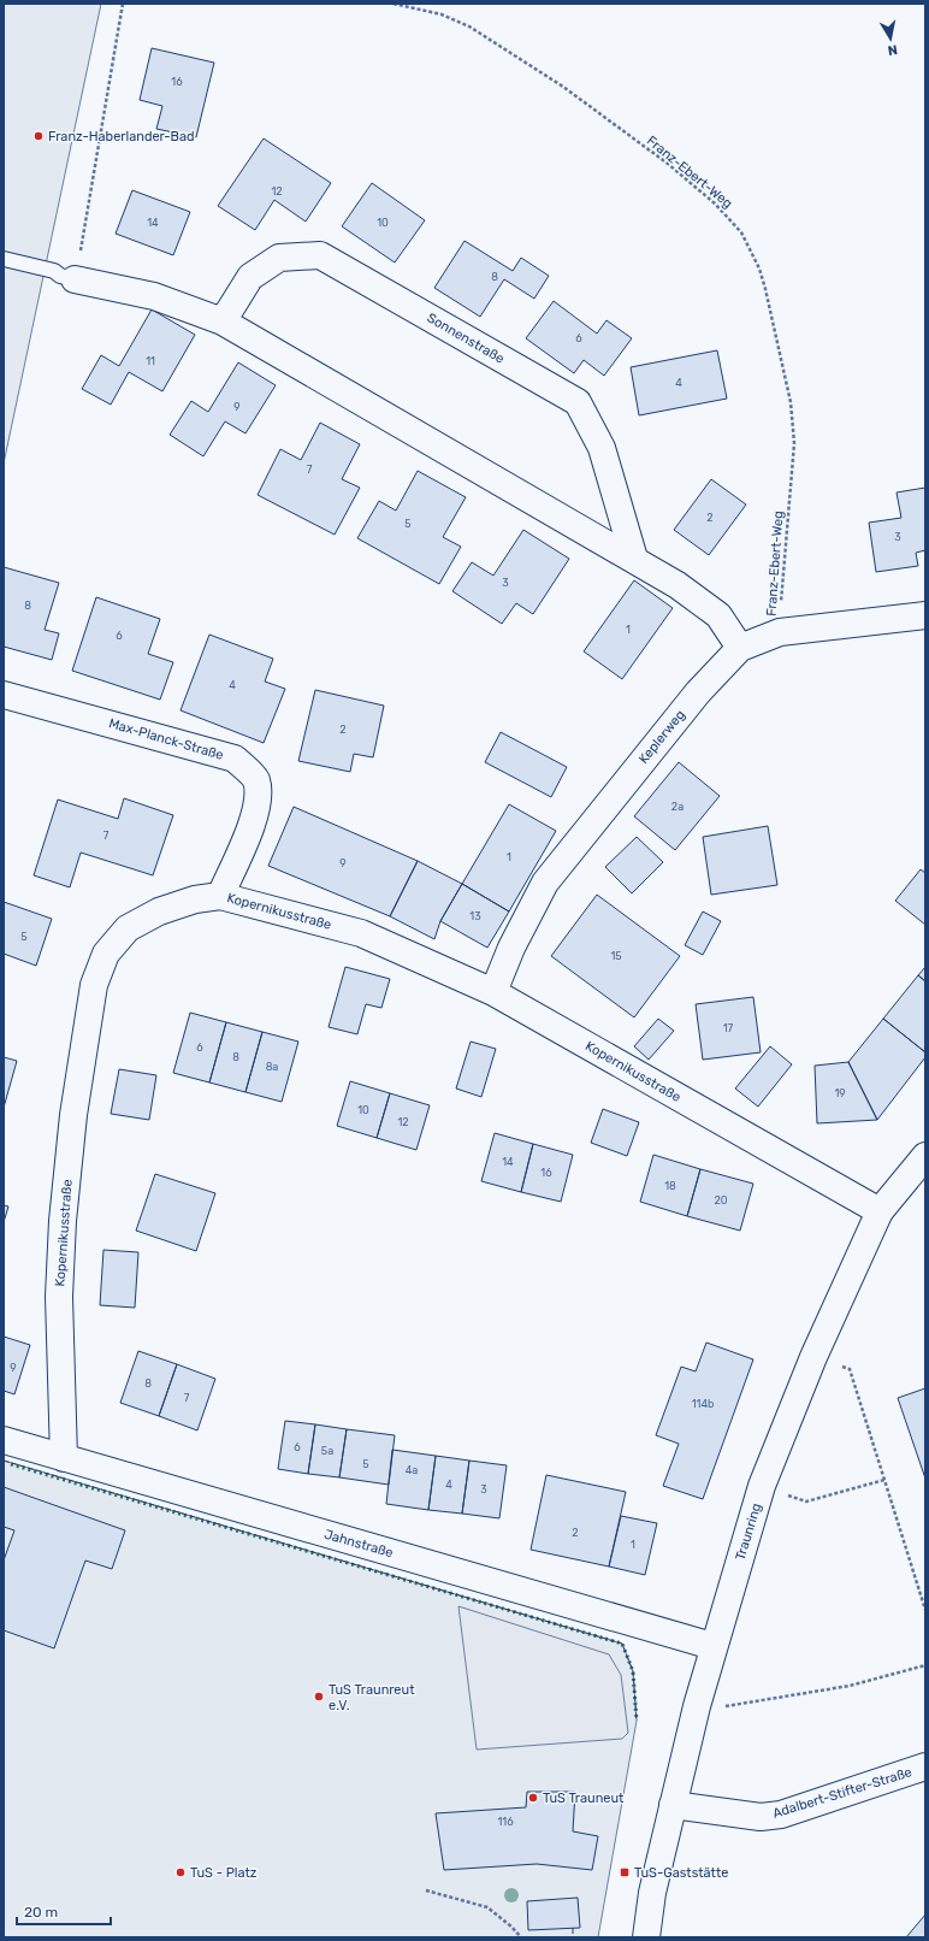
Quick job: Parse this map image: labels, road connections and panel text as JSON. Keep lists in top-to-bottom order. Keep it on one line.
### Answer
{"streets":{"street":["Sonnenstraße","Keplerweg","Max-Planck-Straße","Kopernikusstraße","Traunring","Jahnstraße","Adalbert-Stifter-Straße"],"path":["Franz-Ebert-Weg"]},"crossings":[["Franz-Ebert-Weg","Keplerweg"],["Keplerweg","Kopernikusstraße"],["Max-Planck-Straße","Kopernikusstraße"],["Kopernikusstraße","Traunring"],["Kopernikusstraße","Jahnstraße"],["Traunring","Jahnstraße"],["Traunring","Adalbert-Stifter-Straße"]],"places":{"other":["Franz-Haberlander-Bad","TuS Traunreut e.V.","TuS Trauneut","TuS - Platz"],"transit":["TuS-Gaststätte"]},"house_numbers":["16","12","14","10","8","6","11","4","9","7","2","5","3","3","8","1","6","4","2","2a","7","1","9","13","5","15","17","6","8","8a","19","10","12","14","16","18","20","9","8","7","114b","6","5a","5","4a","4","3","2","1","116"],"scale_bar":"20 m","north":"bottom"}
